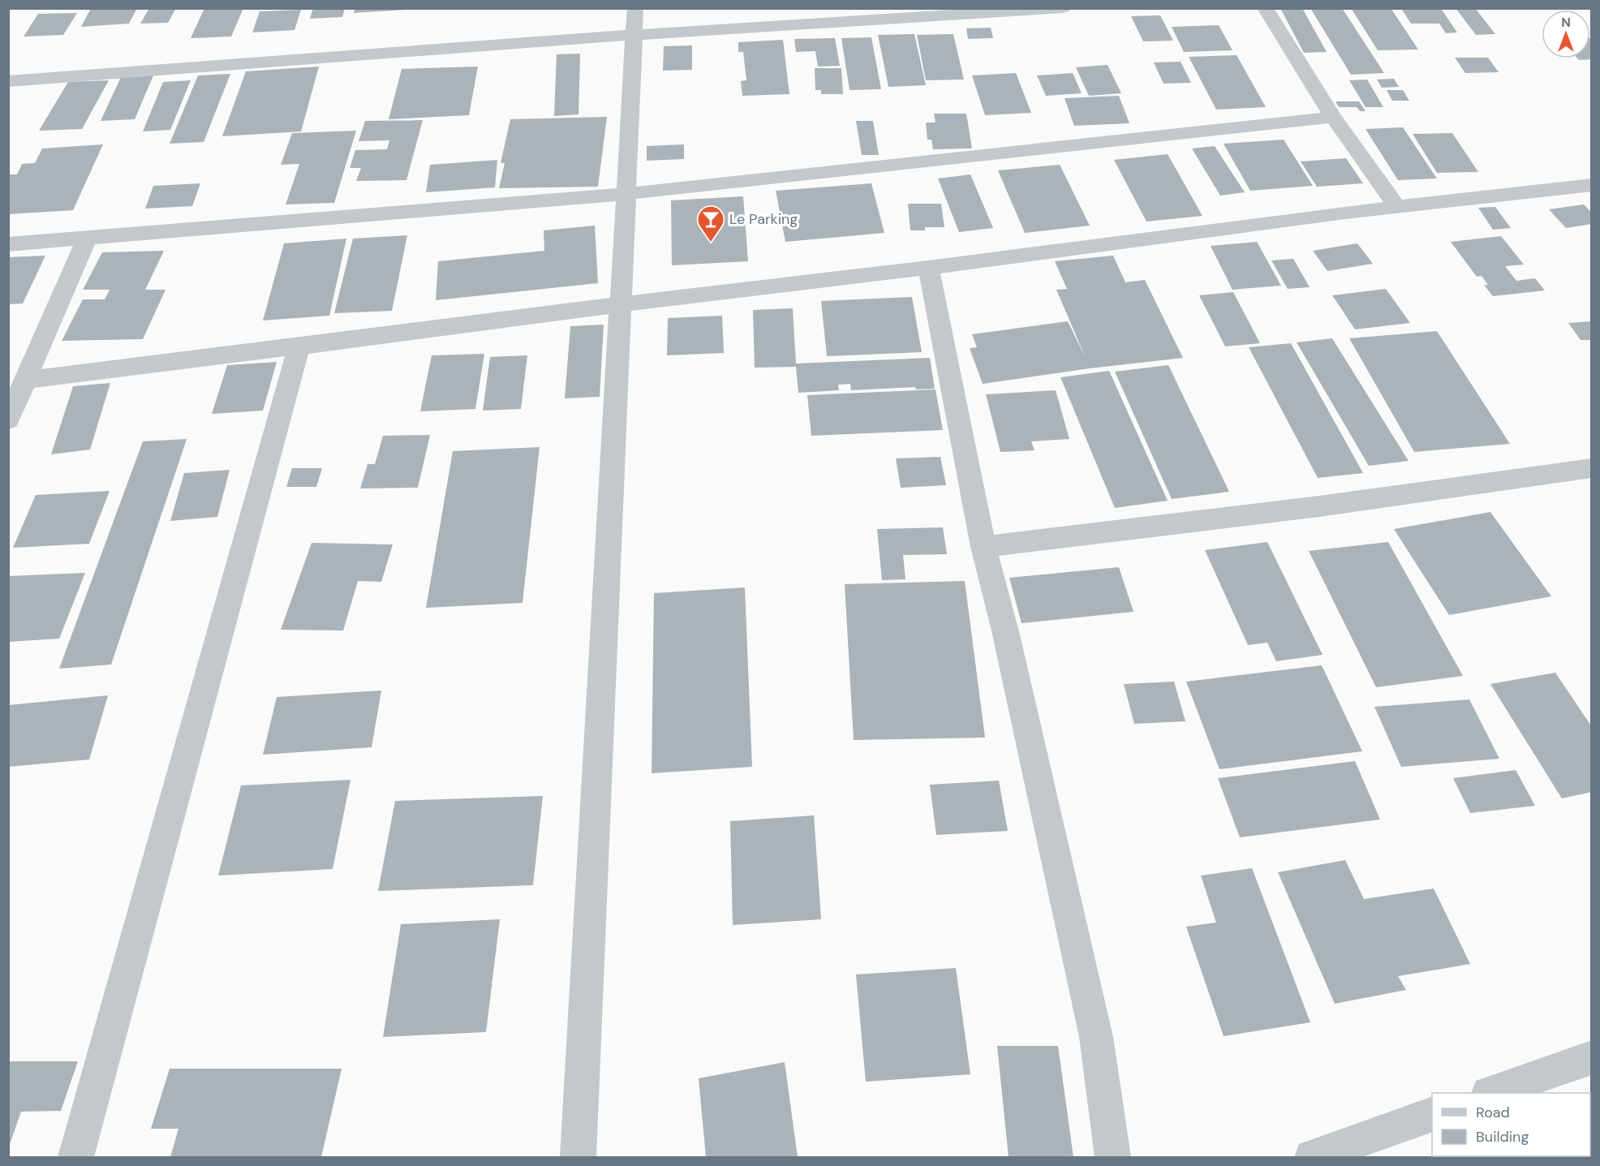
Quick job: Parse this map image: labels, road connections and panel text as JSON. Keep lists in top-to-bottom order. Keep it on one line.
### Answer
{"places":{"bar":["Le Parking"]},"legend":["Road","Building"],"north":"top"}
